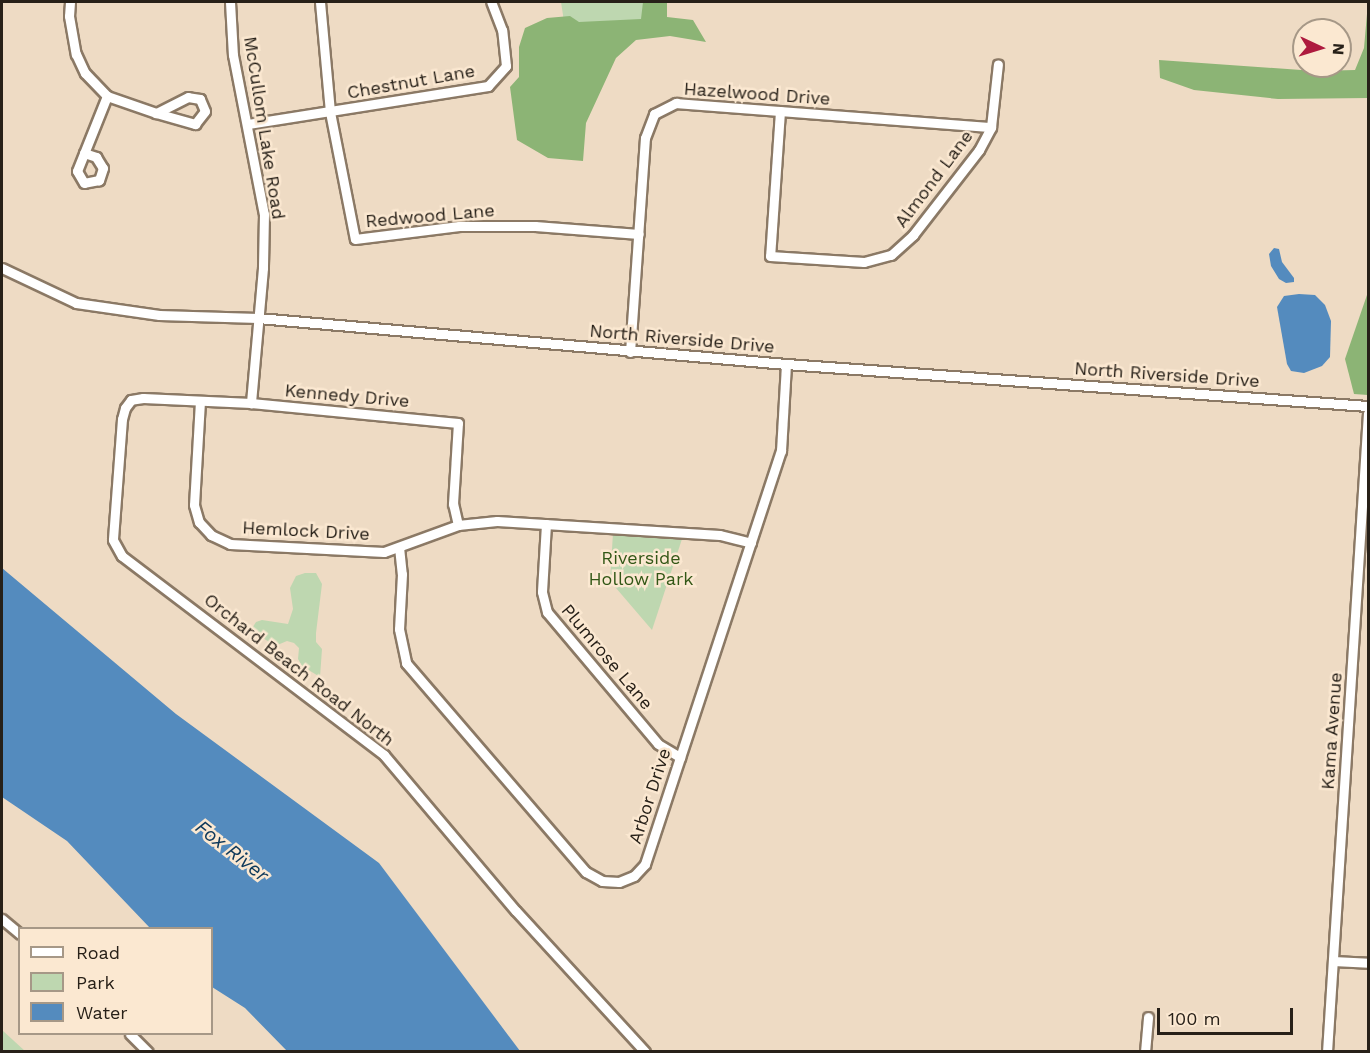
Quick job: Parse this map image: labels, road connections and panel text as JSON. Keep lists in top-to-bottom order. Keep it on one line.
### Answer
{"streets":{"street":["Chestnut Lane","Hazelwood Drive","McCullom Lake Road","Almond Lane","Redwood Lane","North Riverside Drive","Kennedy Drive","Hemlock Drive","Plumrose Lane","Orchard Beach Road North","Kama Avenue","Arbor Drive"]},"crossings":[["Chestnut Lane","McCullom Lake Road"],["Chestnut Lane","Redwood Lane"],["Hazelwood Drive","Almond Lane"],["Hazelwood Drive","Redwood Lane"],["Hazelwood Drive","North Riverside Drive"],["McCullom Lake Road","North Riverside Drive"],["McCullom Lake Road","Kennedy Drive"],["North Riverside Drive","Arbor Drive"],["Kennedy Drive","Hemlock Drive"],["Kennedy Drive","Orchard Beach Road North"],["Hemlock Drive","Plumrose Lane"],["Hemlock Drive","Arbor Drive"],["Plumrose Lane","Arbor Drive"]],"water":["Fox River"],"parks":["Riverside Hollow Park"],"legend":["Road","Park","Water"],"scale_bar":"100 m","north":"right"}
